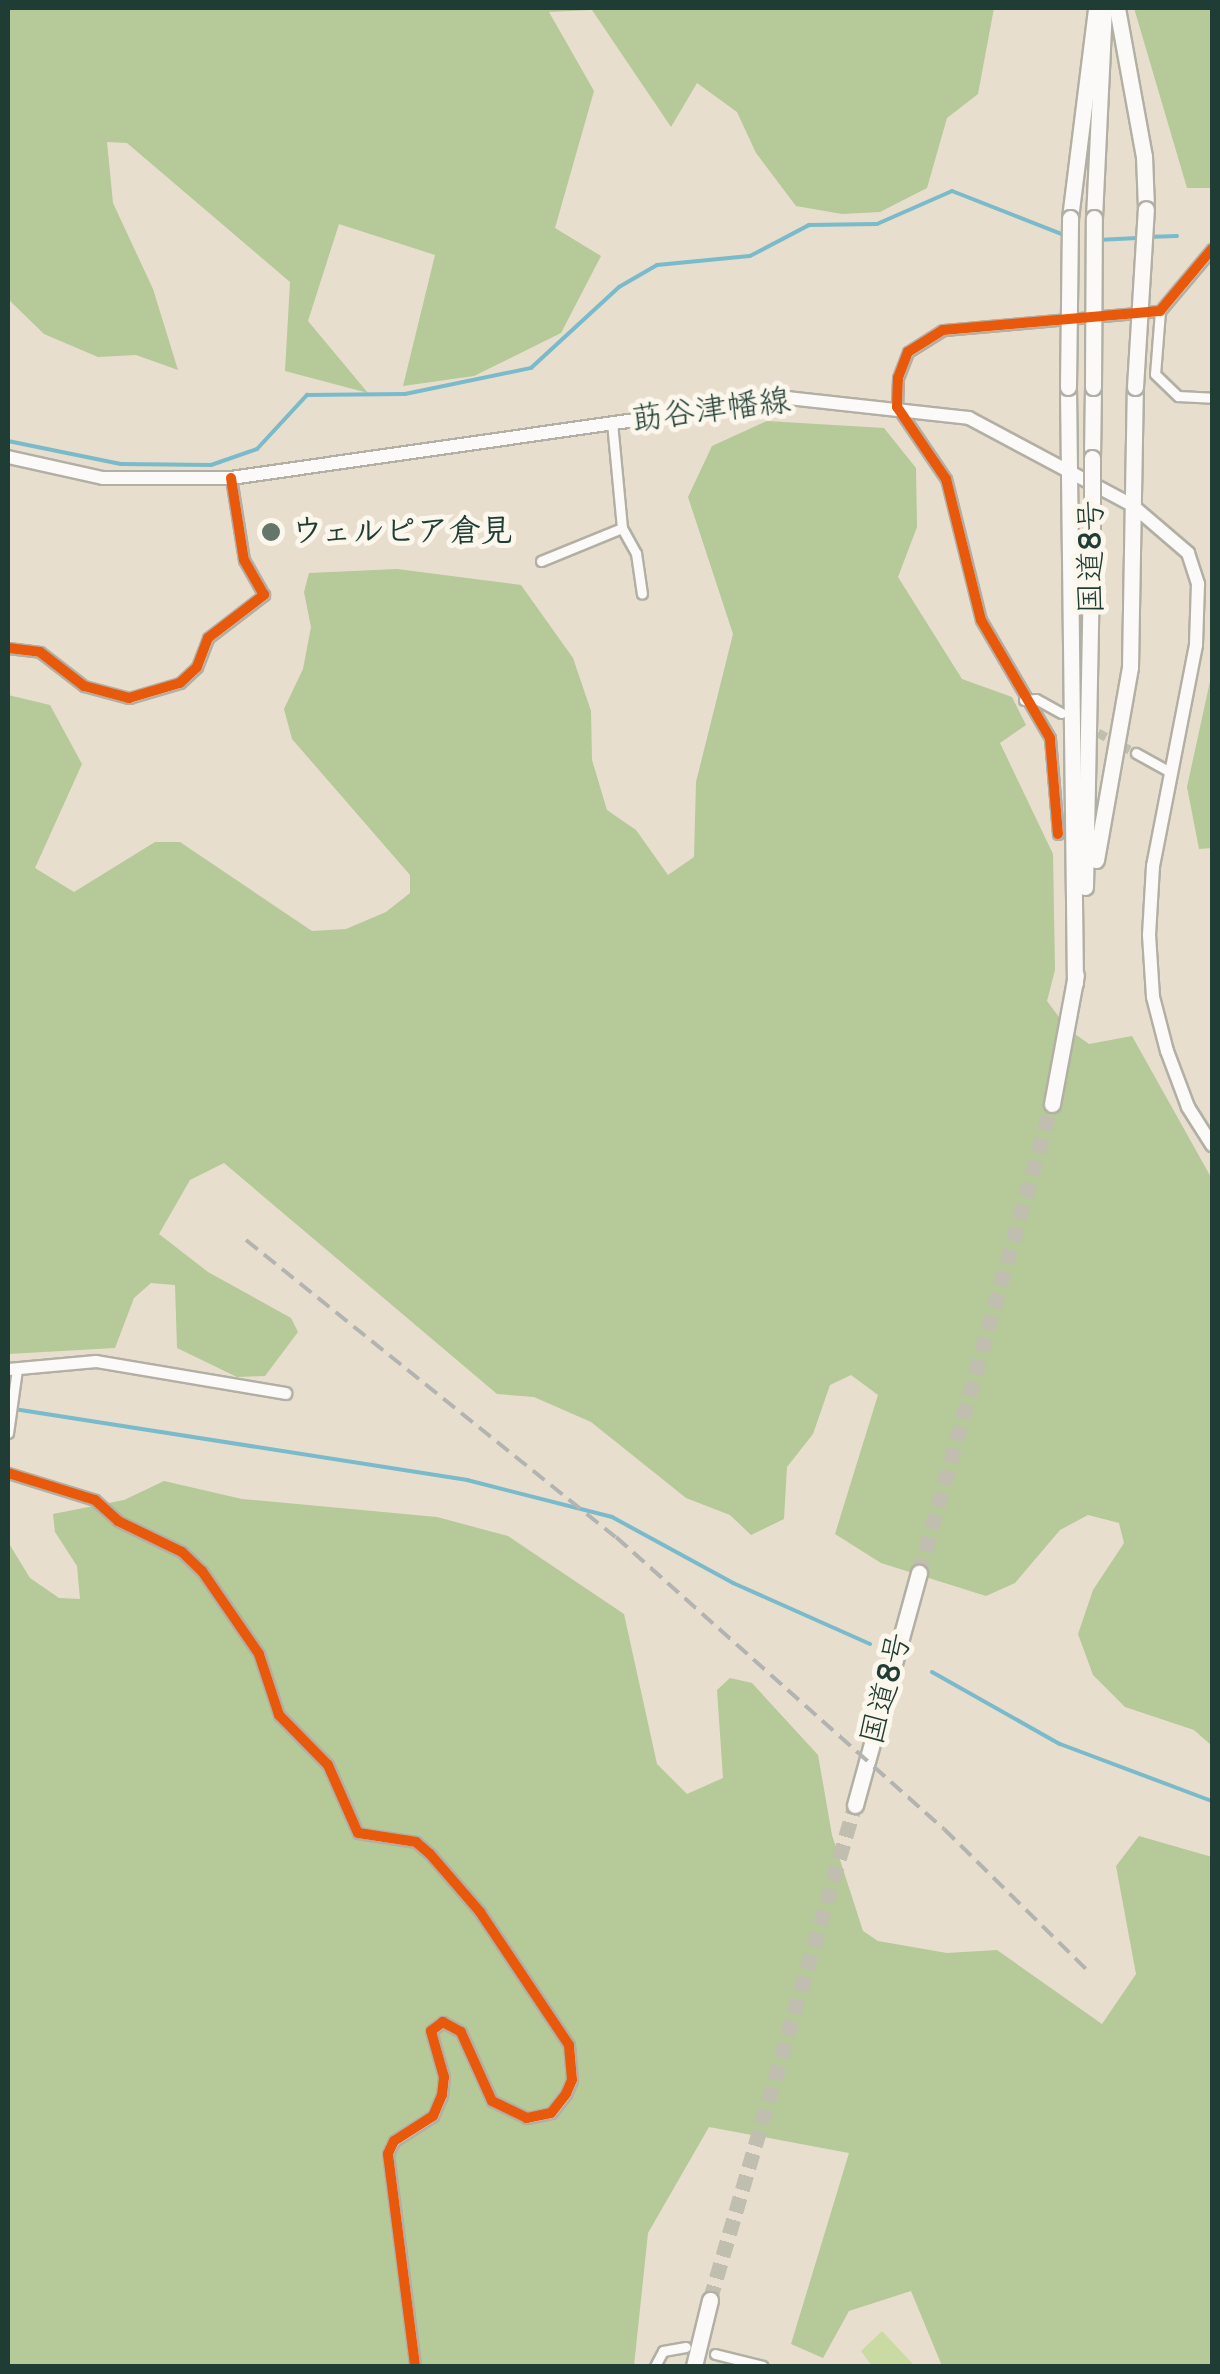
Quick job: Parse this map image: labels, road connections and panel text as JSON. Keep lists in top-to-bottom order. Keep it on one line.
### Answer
{"streets":{"highway":["国道8号"],"main road":["莇谷津幡線"]},"places":["ウェルピア倉見"]}
